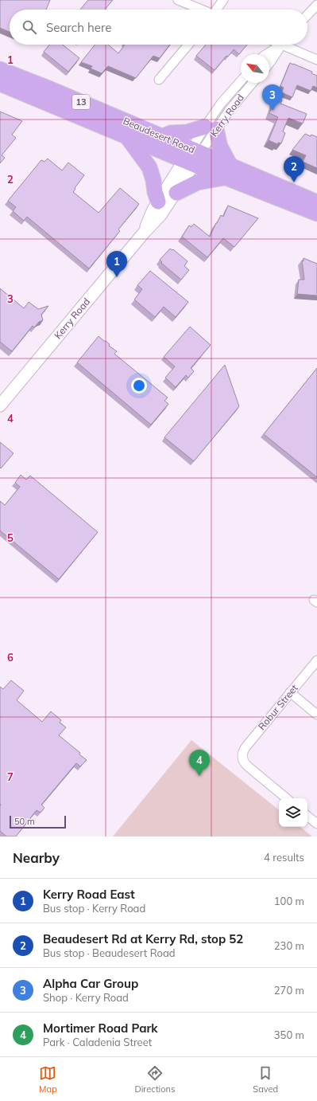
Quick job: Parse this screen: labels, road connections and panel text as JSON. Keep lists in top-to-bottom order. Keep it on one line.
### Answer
{"streets":{"highway":["13","Beaudesert Road"],"street":["Kerry Road","Robur Street"]},"crossings":[["Kerry Road","Beaudesert Road"]],"scale_bar":"50 m","north":"top left","page":{"search":"Search here","pins":["3","2","1","4"],"scale":"50 m","heading":["Nearby","4 results"],"list":[{"mark":"1","name":"Kerry Road East","note":"Bus stop · Kerry Road","value":"100 m"},{"mark":"2","name":"Beaudesert Rd at Kerry Rd, stop 52","note":"Bus stop · Beaudesert Road","value":"230 m"},{"mark":"3","name":"Alpha Car Group","note":"Shop · Kerry Road","value":"270 m"},{"mark":"4","name":"Mortimer Road Park","note":"Park · Caladenia Street","value":"350 m"}],"nav":["Map","Directions","Saved"]},"grid":{"rows":["1","2","3","4","5","6","7"]}}
